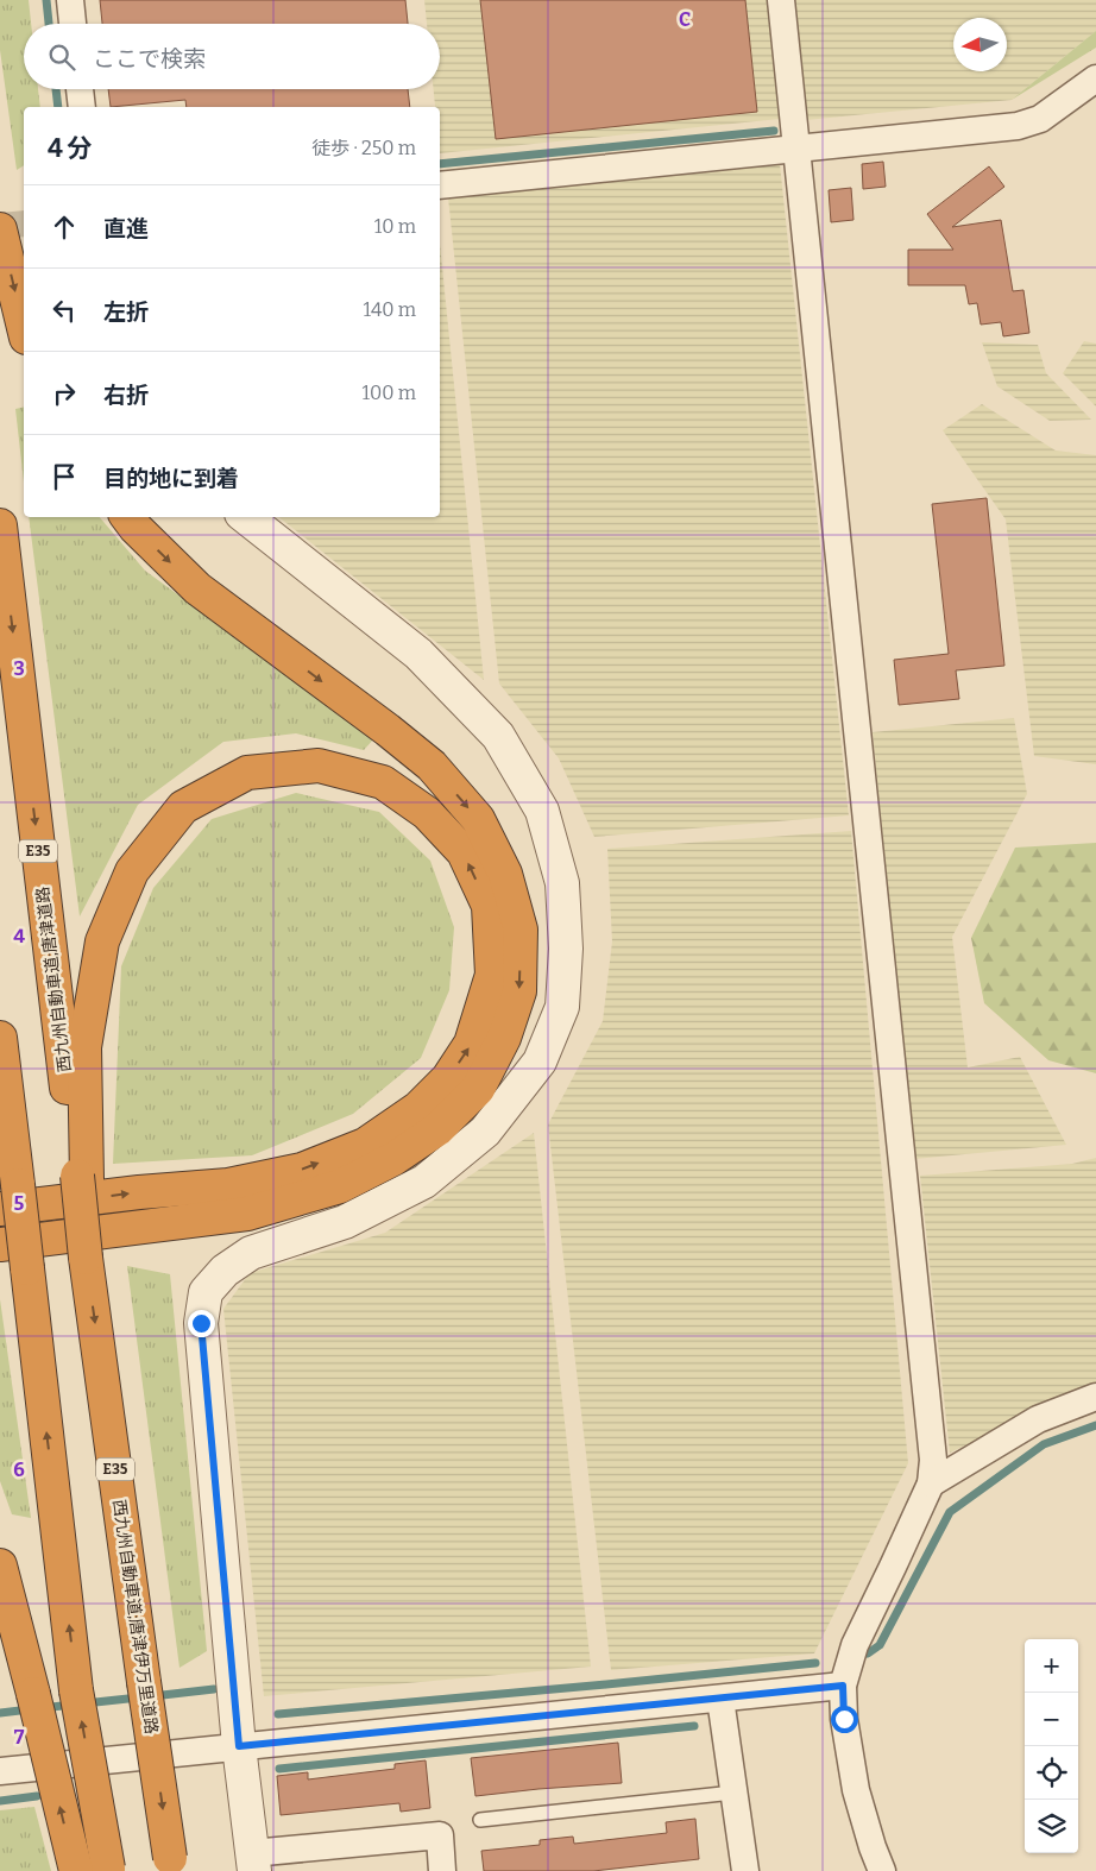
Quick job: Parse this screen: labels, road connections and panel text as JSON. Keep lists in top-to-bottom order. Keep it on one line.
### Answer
{"streets":{"highway":["E35","西九州自動車道;唐津道路","西九州自動車道;唐津伊万里道路"]},"crossings":[["西九州自動車道;唐津道路","西九州自動車道;唐津伊万里道路"]],"one_way":["西九州自動車道;唐津道路"],"north":"left","page":{"search":"ここで検索","heading":["4 分","徒歩 · 250 m"],"list":[["直進","10 m"],["左折","140 m"],["右折","100 m"],"目的地に到着"],"map_buttons":["+","−"]},"grid":{"columns":["C"],"rows":["3","4","5","6","7"]}}
